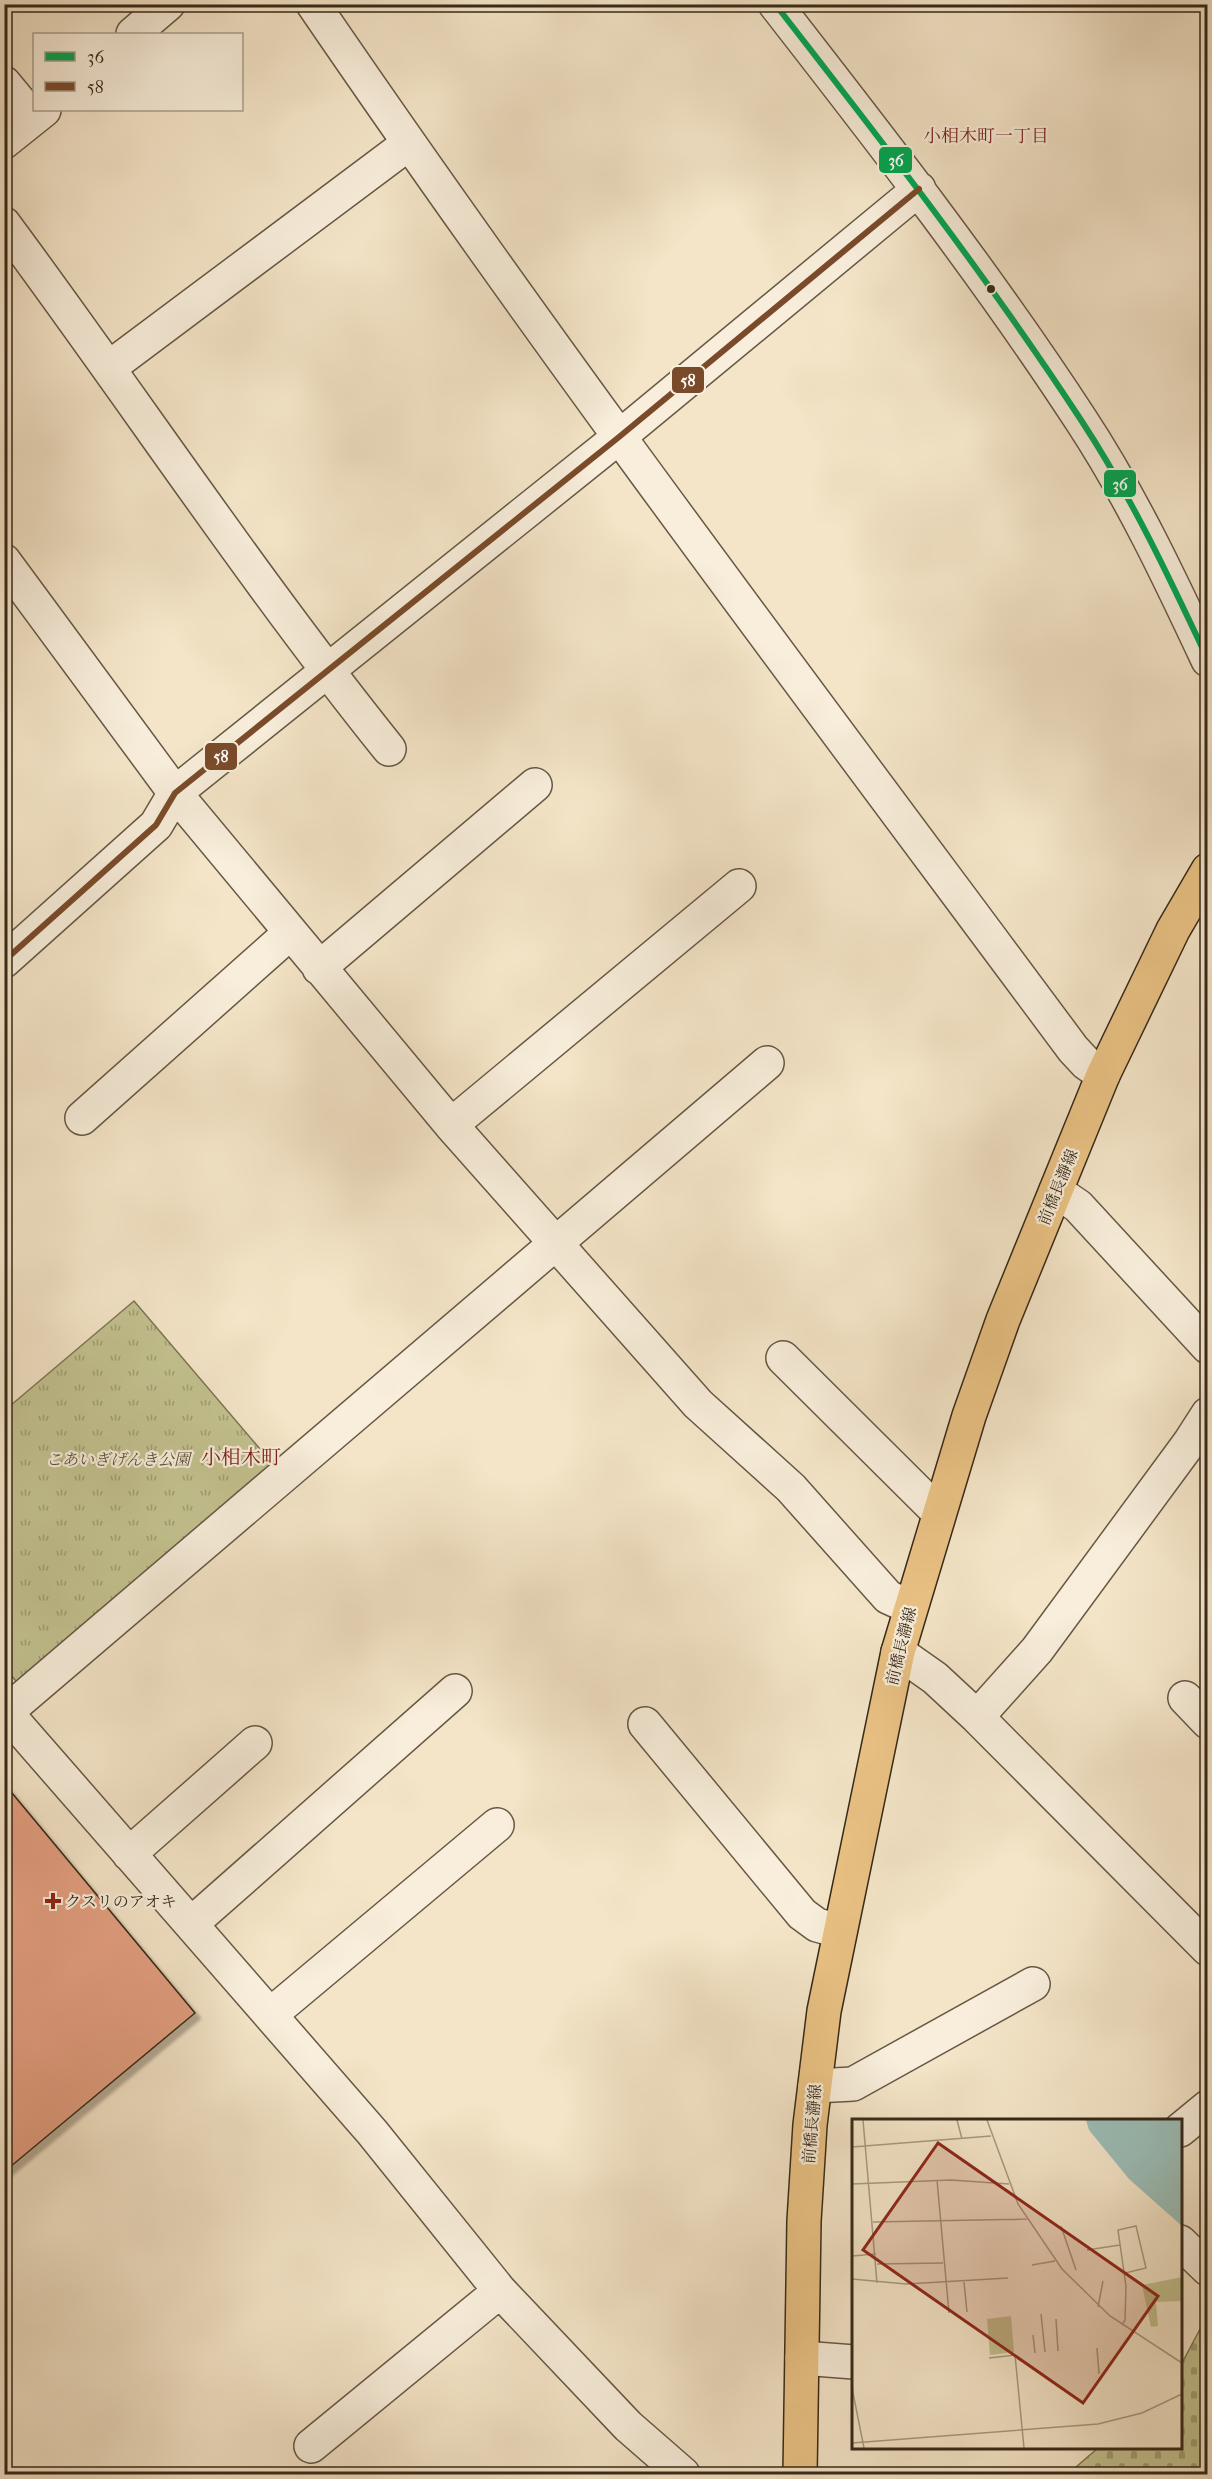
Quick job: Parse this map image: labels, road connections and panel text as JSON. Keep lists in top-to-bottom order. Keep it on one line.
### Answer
{"streets":{"main road":["前橋長瀞線"]},"districts":["小相木町一丁目","小相木町"],"parks":["こあいぎげんき公園"],"places":{"health":["クスリのアオキ"]},"lines":["transit line 36","transit line 58"],"legend":["36","58"]}
